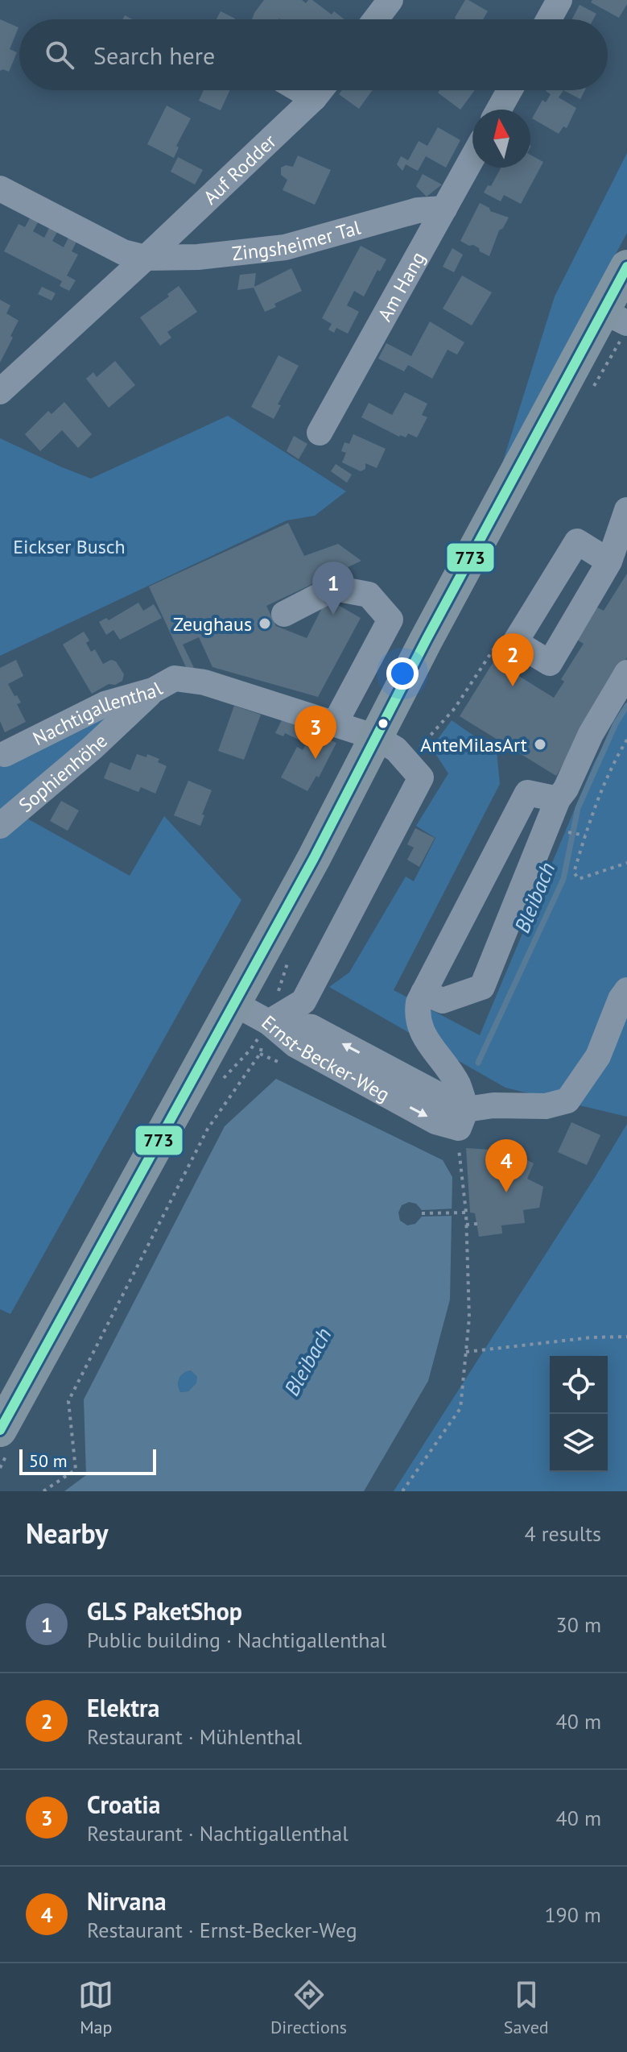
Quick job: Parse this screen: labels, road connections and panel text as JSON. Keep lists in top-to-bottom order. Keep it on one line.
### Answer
{"streets":{"street":["Auf Rodder","Zingsheimer Tal","Am Hang","Nachtigallenthal","Sophienhöhe","Ernst-Becker-Weg"]},"crossings":[["Auf Rodder","Zingsheimer Tal"],["Zingsheimer Tal","Am Hang"],["Nachtigallenthal","Sophienhöhe"],["Nachtigallenthal","Ernst-Becker-Weg"]],"water":["Bleibach"],"parks":["Eickser Busch"],"places":["Zeughaus","AnteMilasArt"],"lines":["transit line 773"],"scale_bar":"50 m","north":"top","page":{"search":"Search here","pins":["1","2","3","4"],"scale":"50 m","heading":["Nearby","4 results"],"list":[{"mark":"1","name":"GLS PaketShop","note":"Public building · Nachtigallenthal","value":"30 m"},{"mark":"2","name":"Elektra","note":"Restaurant · Mühlenthal","value":"40 m"},{"mark":"3","name":"Croatia","note":"Restaurant · Nachtigallenthal","value":"40 m"},{"mark":"4","name":"Nirvana","note":"Restaurant · Ernst-Becker-Weg","value":"190 m"}],"nav":["Map","Directions","Saved"]}}
